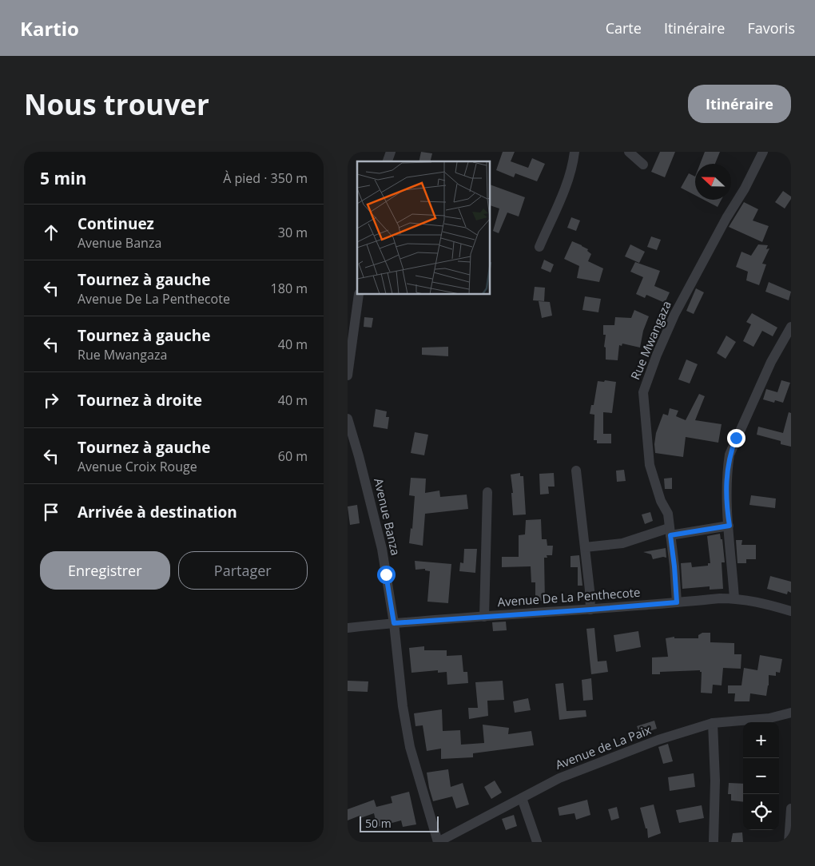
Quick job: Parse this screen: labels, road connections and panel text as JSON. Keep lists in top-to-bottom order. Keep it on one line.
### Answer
{"streets":{"street":["Rue Mwangaza","Avenue Banza","Avenue De La Penthecote","Avenue de La Paix"]},"crossings":[["Rue Mwangaza","Avenue De La Penthecote"],["Avenue Banza","Avenue De La Penthecote"],["Avenue Banza","Avenue de La Paix"]],"scale_bar":"50 m","north":"left","page":{"header":"Kartio","nav":["Carte","Itinéraire","Favoris"],"buttons":["Itinéraire",["Enregistrer","Partager"]],"title":"Nous trouver","heading":["5 min","À pied · 350 m"],"list":[["Continuez","Avenue Banza","30 m"],["Tournez à gauche","Avenue De La Penthecote","180 m"],["Tournez à gauche","Rue Mwangaza","40 m"],["Tournez à droite","40 m"],["Tournez à gauche","Avenue Croix Rouge","60 m"],"Arrivée à destination"],"map_buttons":["+","−"],"scale":"50 m"}}
